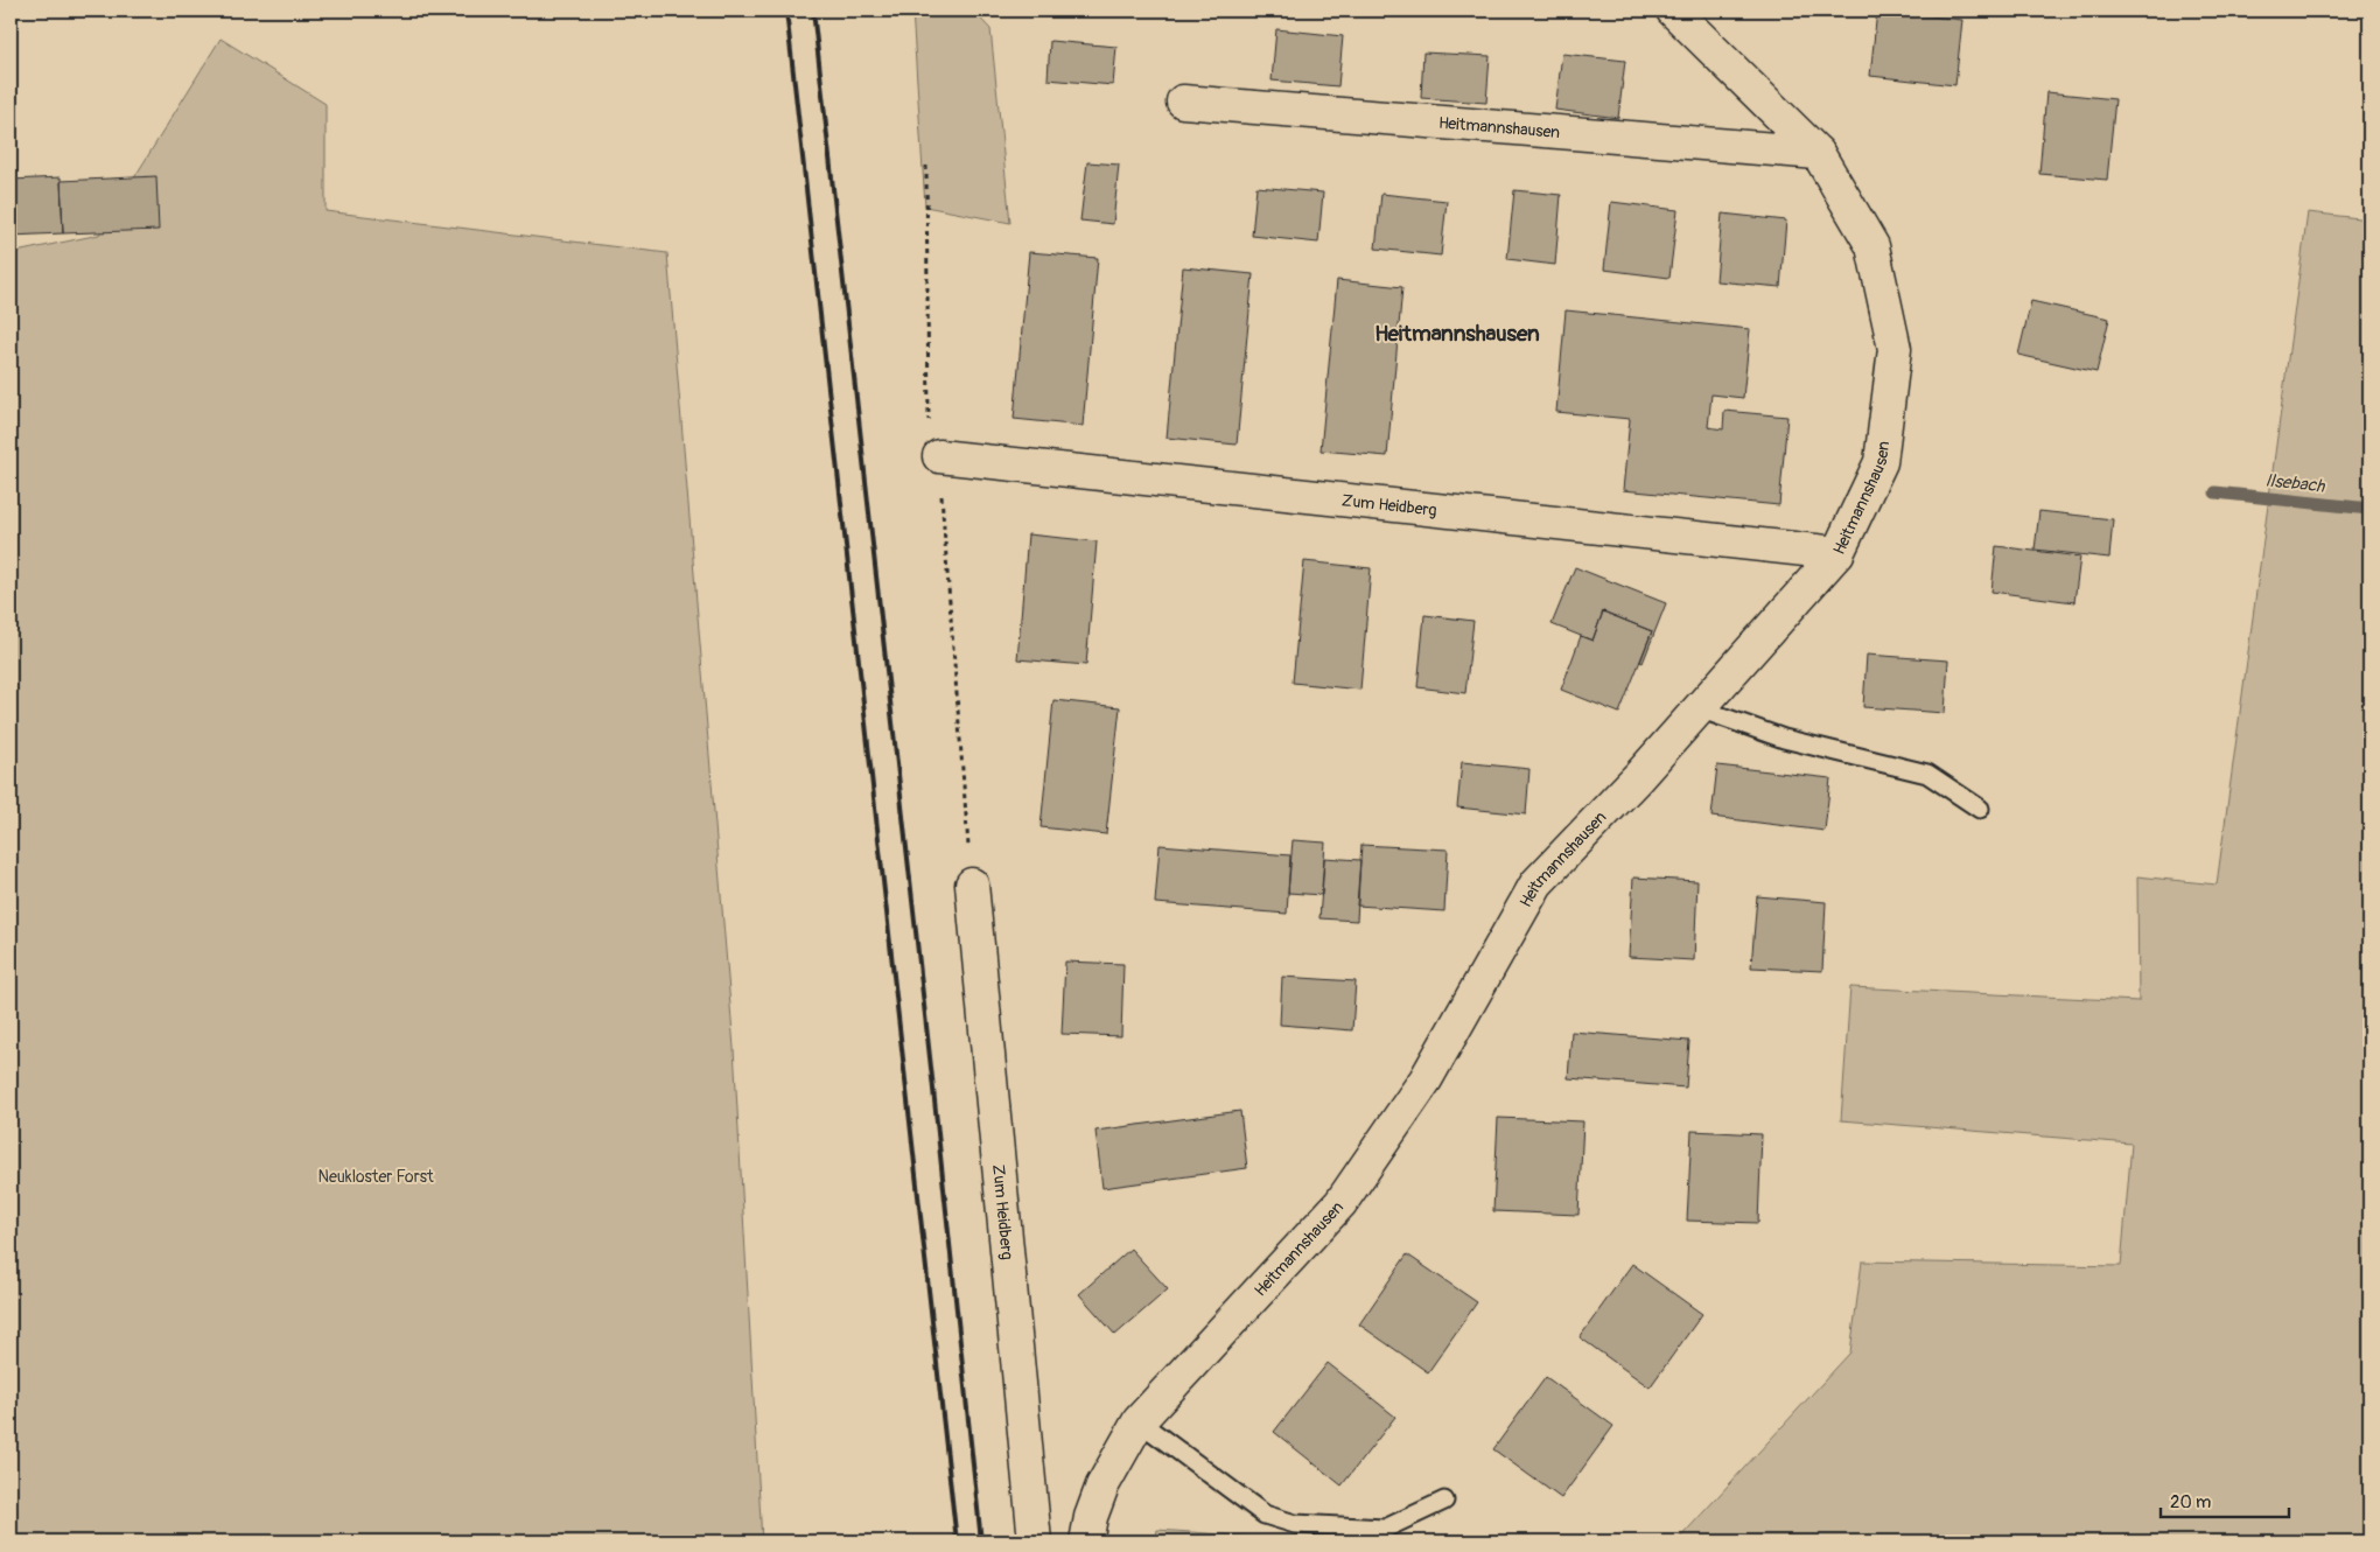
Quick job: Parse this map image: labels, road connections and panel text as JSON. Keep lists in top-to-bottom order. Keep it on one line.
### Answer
{"streets":{"street":["Heitmannshausen","Zum Heidberg"]},"crossings":[["Heitmannshausen","Zum Heidberg"]],"districts":["Heitmannshausen"],"water":["Ilsebach"],"parks":["Neukloster Forst"],"scale_bar":"20 m"}
